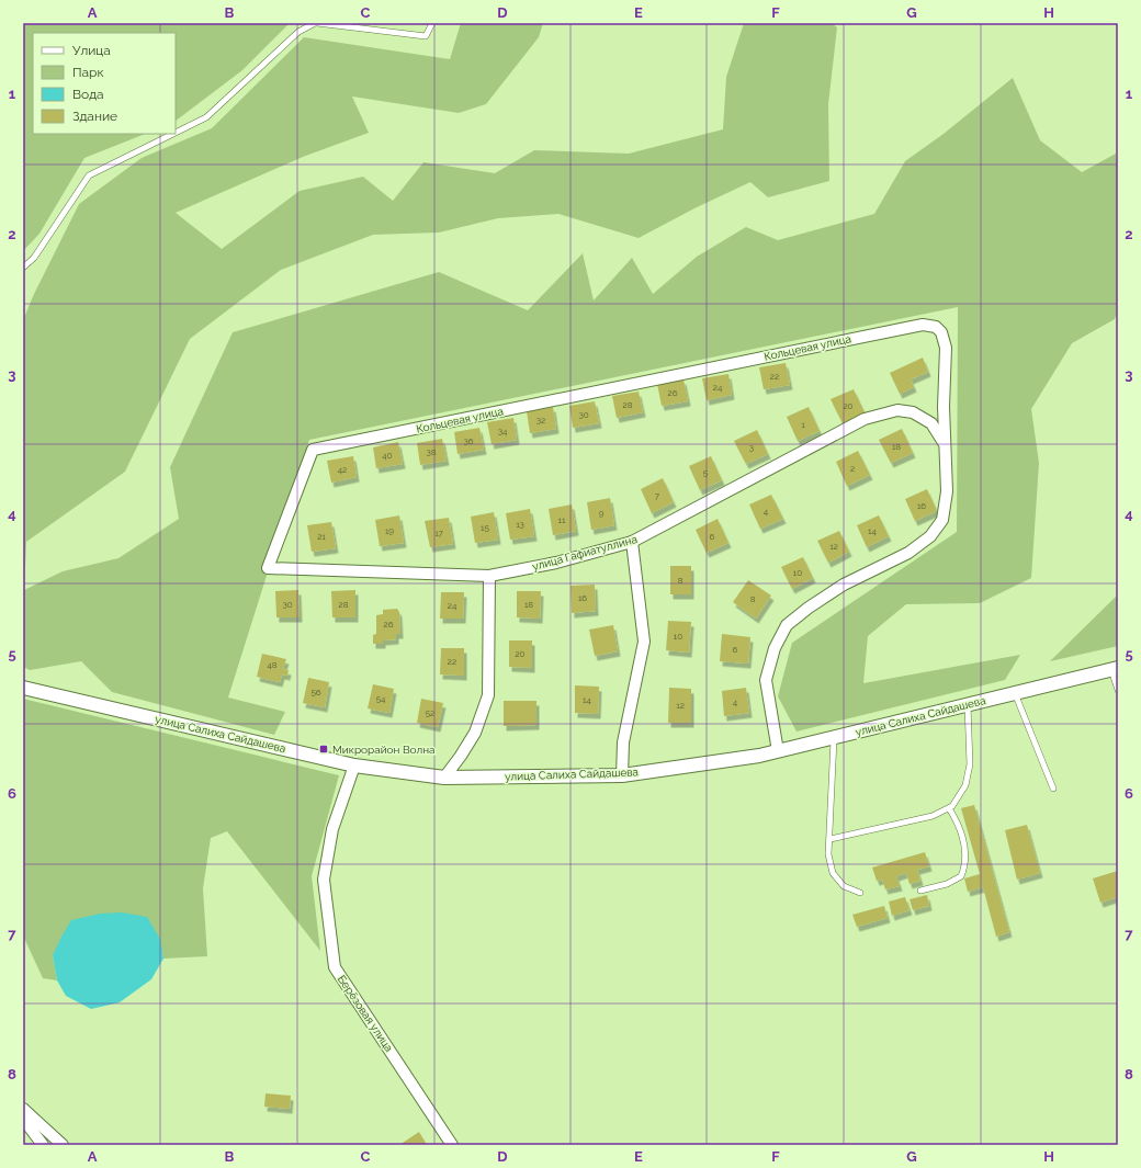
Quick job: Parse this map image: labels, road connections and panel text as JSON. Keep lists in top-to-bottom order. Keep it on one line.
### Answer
{"streets":{"street":["Кольцевая улица","улица Гафиатуллина","улица Салиха Сайдашева","Берёзовая улица"]},"crossings":[["Кольцевая улица","улица Гафиатуллина"],["Кольцевая улица","улица Салиха Сайдашева"],["улица Салиха Сайдашева","Берёзовая улица"]],"places":{"transit":["Микрорайон Волна"]},"house_numbers":["22","24","26","28","20","30","32","1","34","36","18","3","38","40","2","42","5","7","16","4","9","11","13","15","19","14","17","21","6","12","10","8","16","8","30","28","18","24","26","10","6","20","22","48","56","54","14","4","12","52"],"legend":["Улица","Парк","Вода","Здание"],"grid":{"columns":["A","B","C","D","E","F","G","H"],"rows":["1","2","3","4","5","6","7","8"]}}
